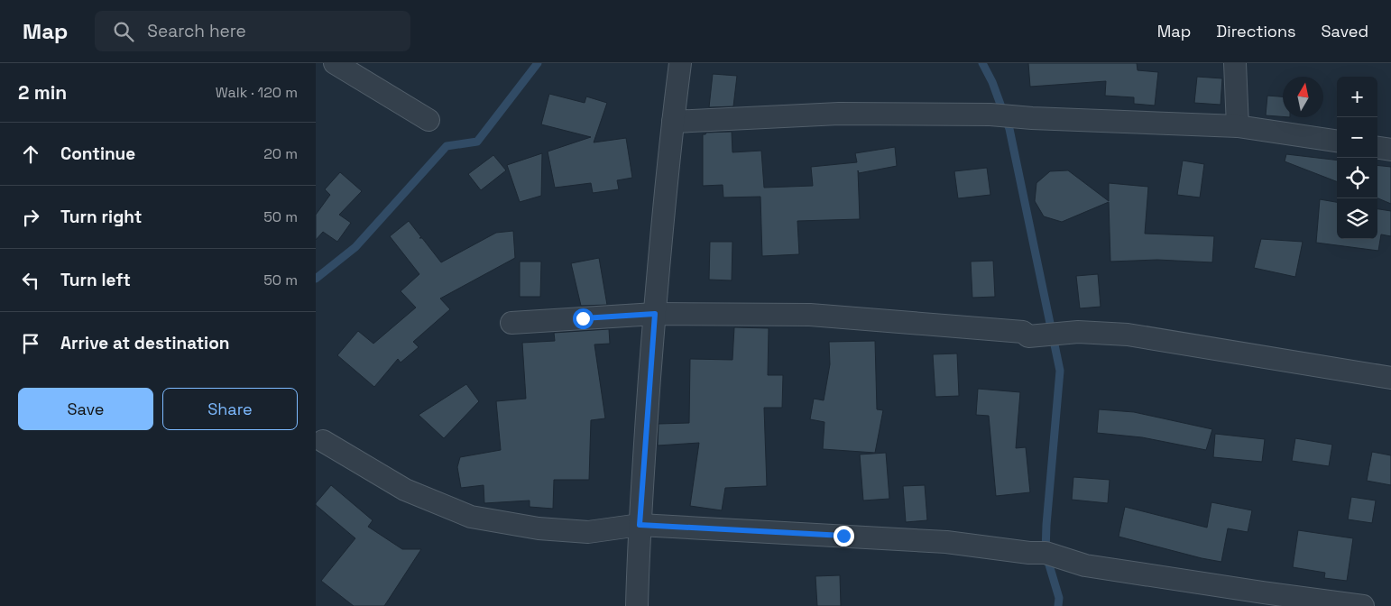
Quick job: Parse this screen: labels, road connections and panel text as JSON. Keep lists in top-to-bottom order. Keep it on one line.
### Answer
{"north":"top","page":{"header":"Map","search":"Search here","nav":["Map","Directions","Saved"],"heading":["2 min","Walk · 120 m"],"map_buttons":["+","−"],"list":[["Continue","20 m"],["Turn right","50 m"],["Turn left","50 m"],"Arrive at destination"],"buttons":["Save","Share"]}}
